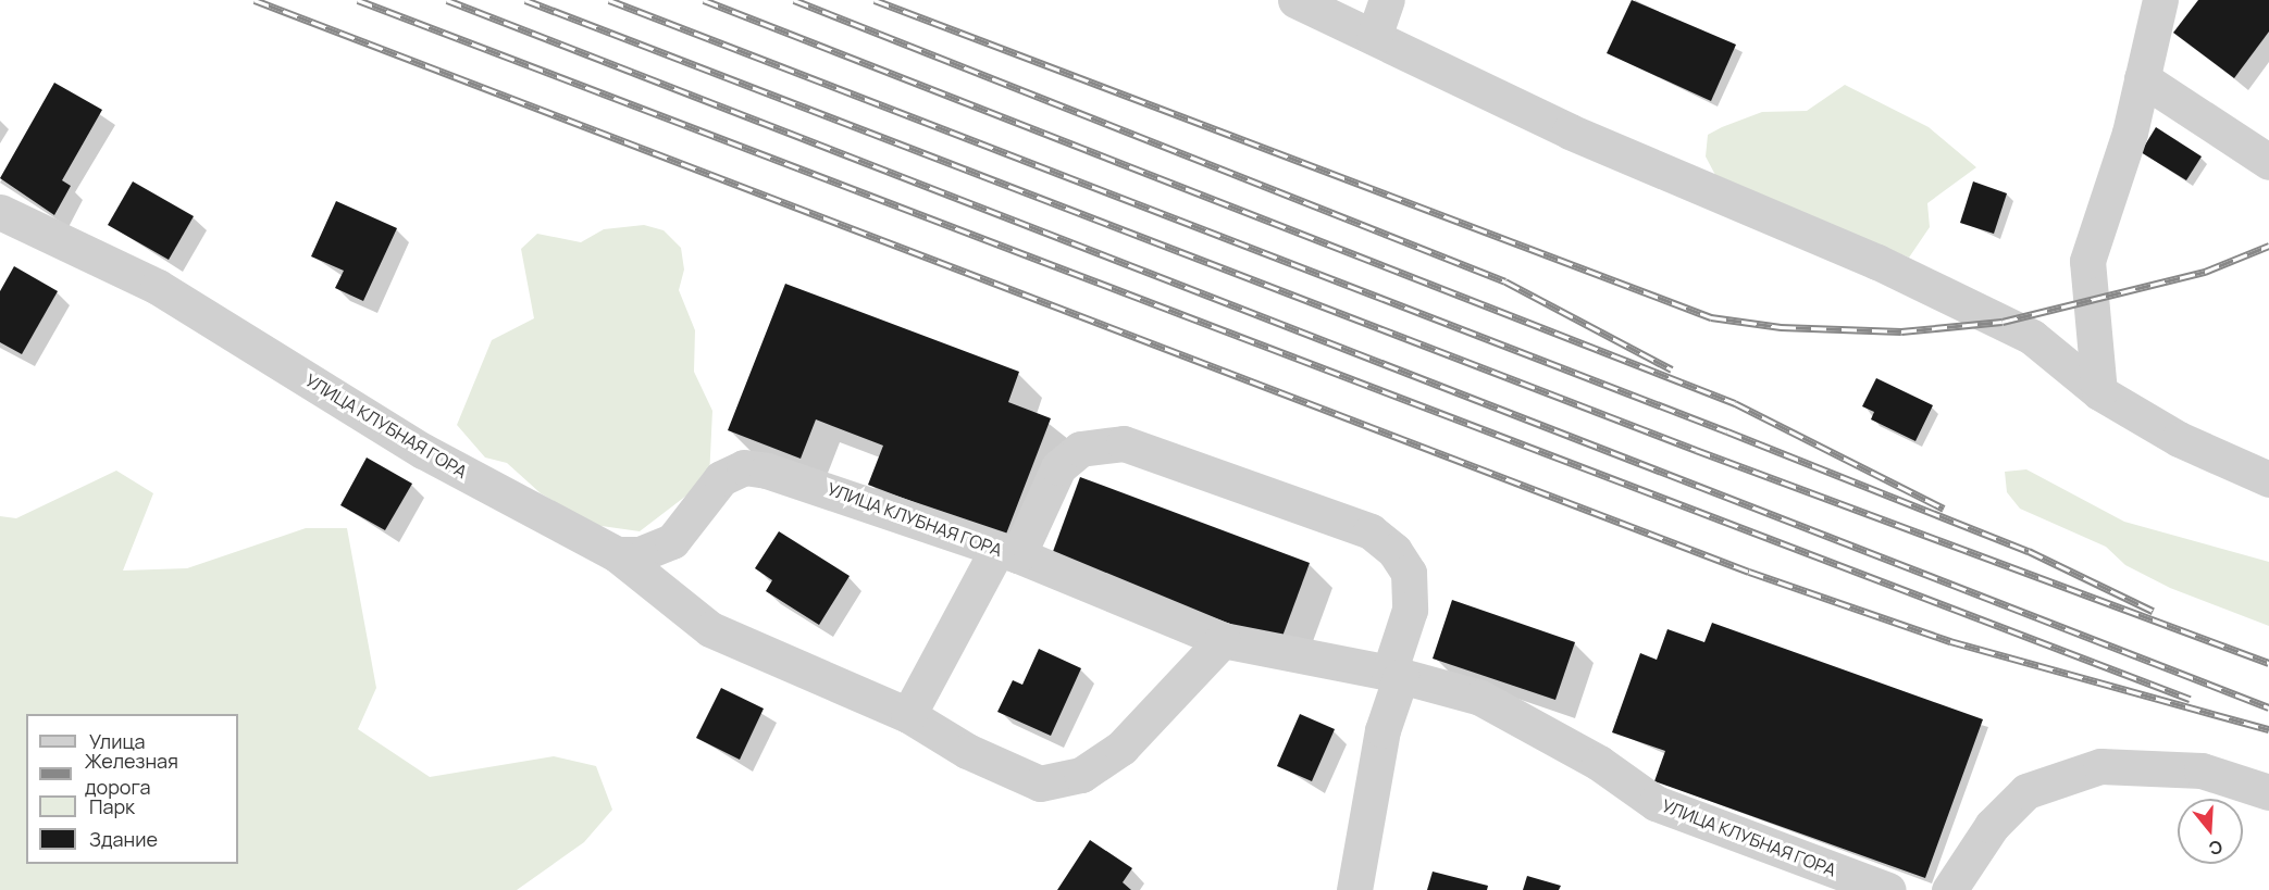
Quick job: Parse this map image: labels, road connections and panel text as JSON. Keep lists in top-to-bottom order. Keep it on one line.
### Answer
{"streets":{"street":["УЛИЦА КЛУБНАЯ ГОРА"]},"legend":["Улица","Железная дорога","Парк","Здание"],"north":"bottom"}
